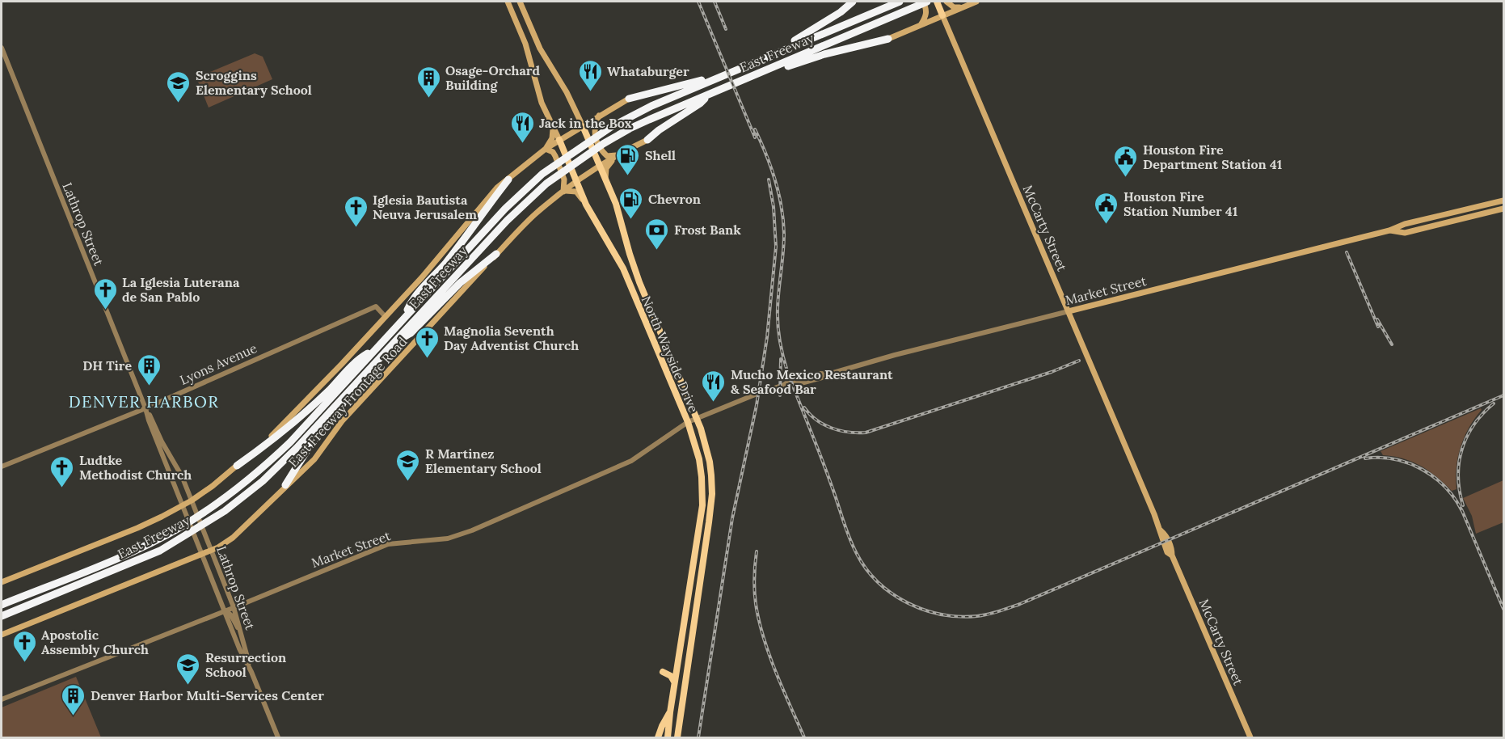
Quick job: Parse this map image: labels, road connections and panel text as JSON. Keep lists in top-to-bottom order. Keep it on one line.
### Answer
{"streets":{"highway":["East Freeway"],"main road":["McCarty Street","Market Street","North Wayside Drive","East Freeway Frontage Road"],"street":["Lathrop Street","Lyons Avenue"]},"crossings":[["Lathrop Street","Market Street"],["Lathrop Street","Lyons Avenue"],["Lathrop Street","East Freeway Frontage Road"],["McCarty Street","Market Street"],["Market Street","North Wayside Drive"],["North Wayside Drive","East Freeway Frontage Road"]],"districts":["DENVER HARBOR"],"places":{"restaurant":["Whataburger","Jack in the Box","Mucho Mexico Restaurant & Seafood Bar"],"building":["Osage-Orchard Building","DH Tire","Denver Harbor Multi-Services Center"],"school or university":["Scroggins Elementary School","R Martinez Elementary School","Resurrection School"],"fuel station":["Shell","Chevron"],"public building":["Houston Fire Department Station 41","Houston Fire Station Number 41"],"church":["Iglesia Bautista Neuva Jerusalem","La Iglesia Luterana de San Pablo","Magnolia Seventh Day Adventist Church","Ludtke Methodist Church","Apostolic Assembly Church"],"bank":["Frost Bank"]}}
